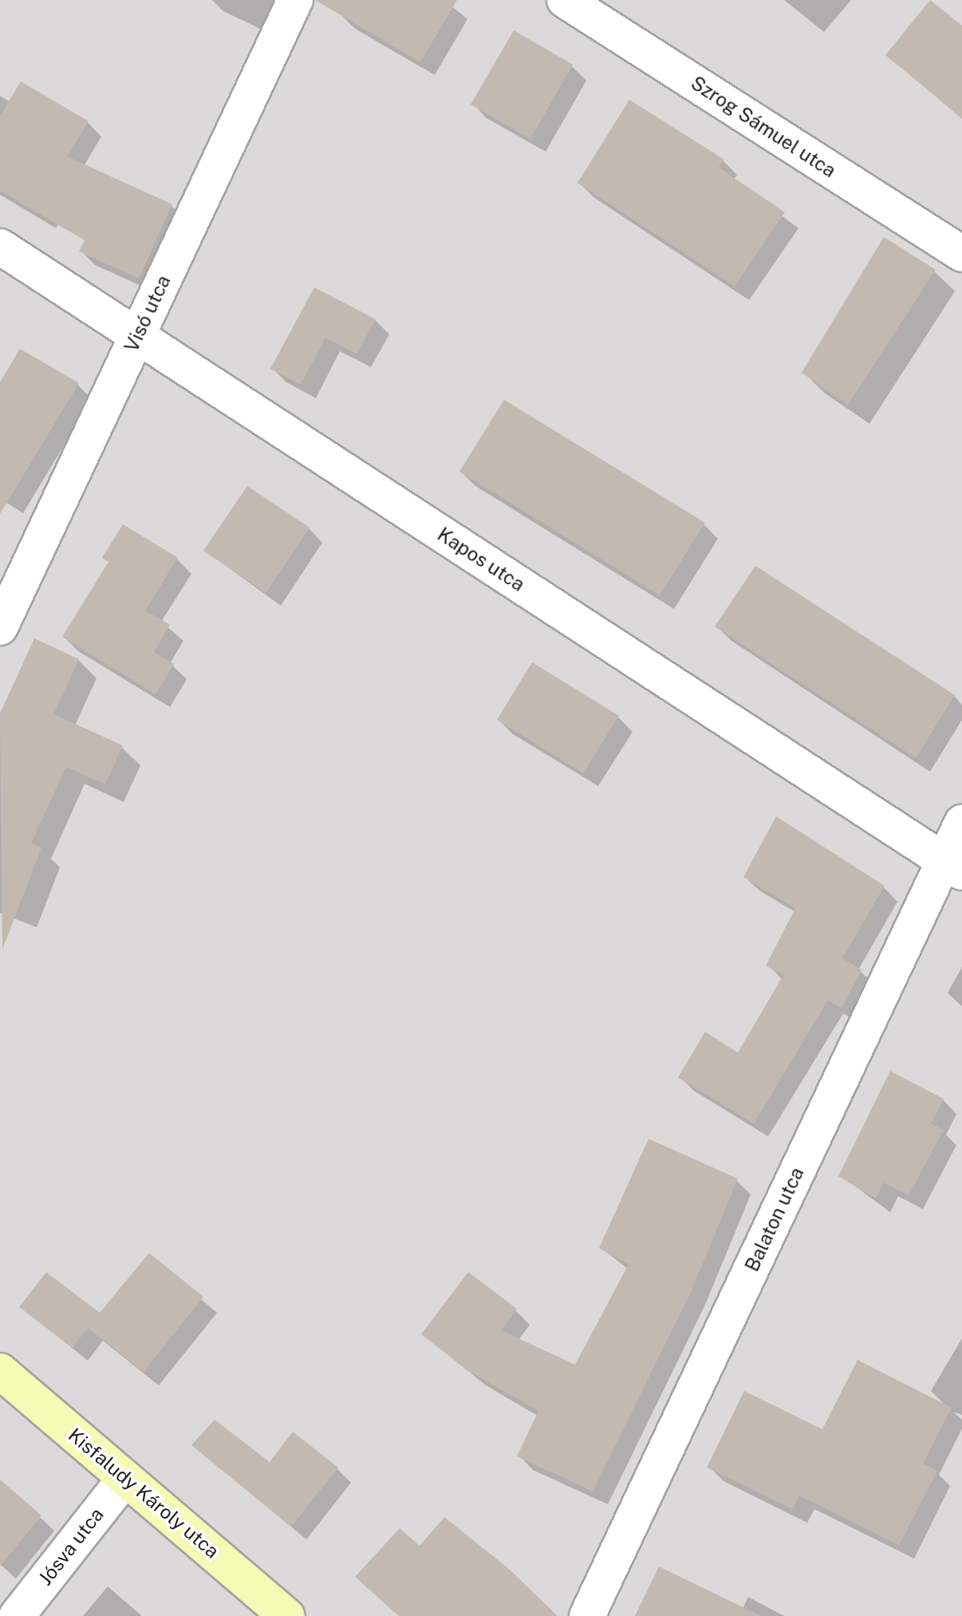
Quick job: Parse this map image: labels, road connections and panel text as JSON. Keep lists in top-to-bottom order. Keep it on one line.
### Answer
{"streets":{"main road":["Kisfaludy Károly utca"],"street":["Szrog Sámuel utca","Visó utca","Kapos utca","Balaton utca","Jósva utca"]},"crossings":[["Visó utca","Kapos utca"],["Kapos utca","Balaton utca"],["Kisfaludy Károly utca","Jósva utca"]]}
